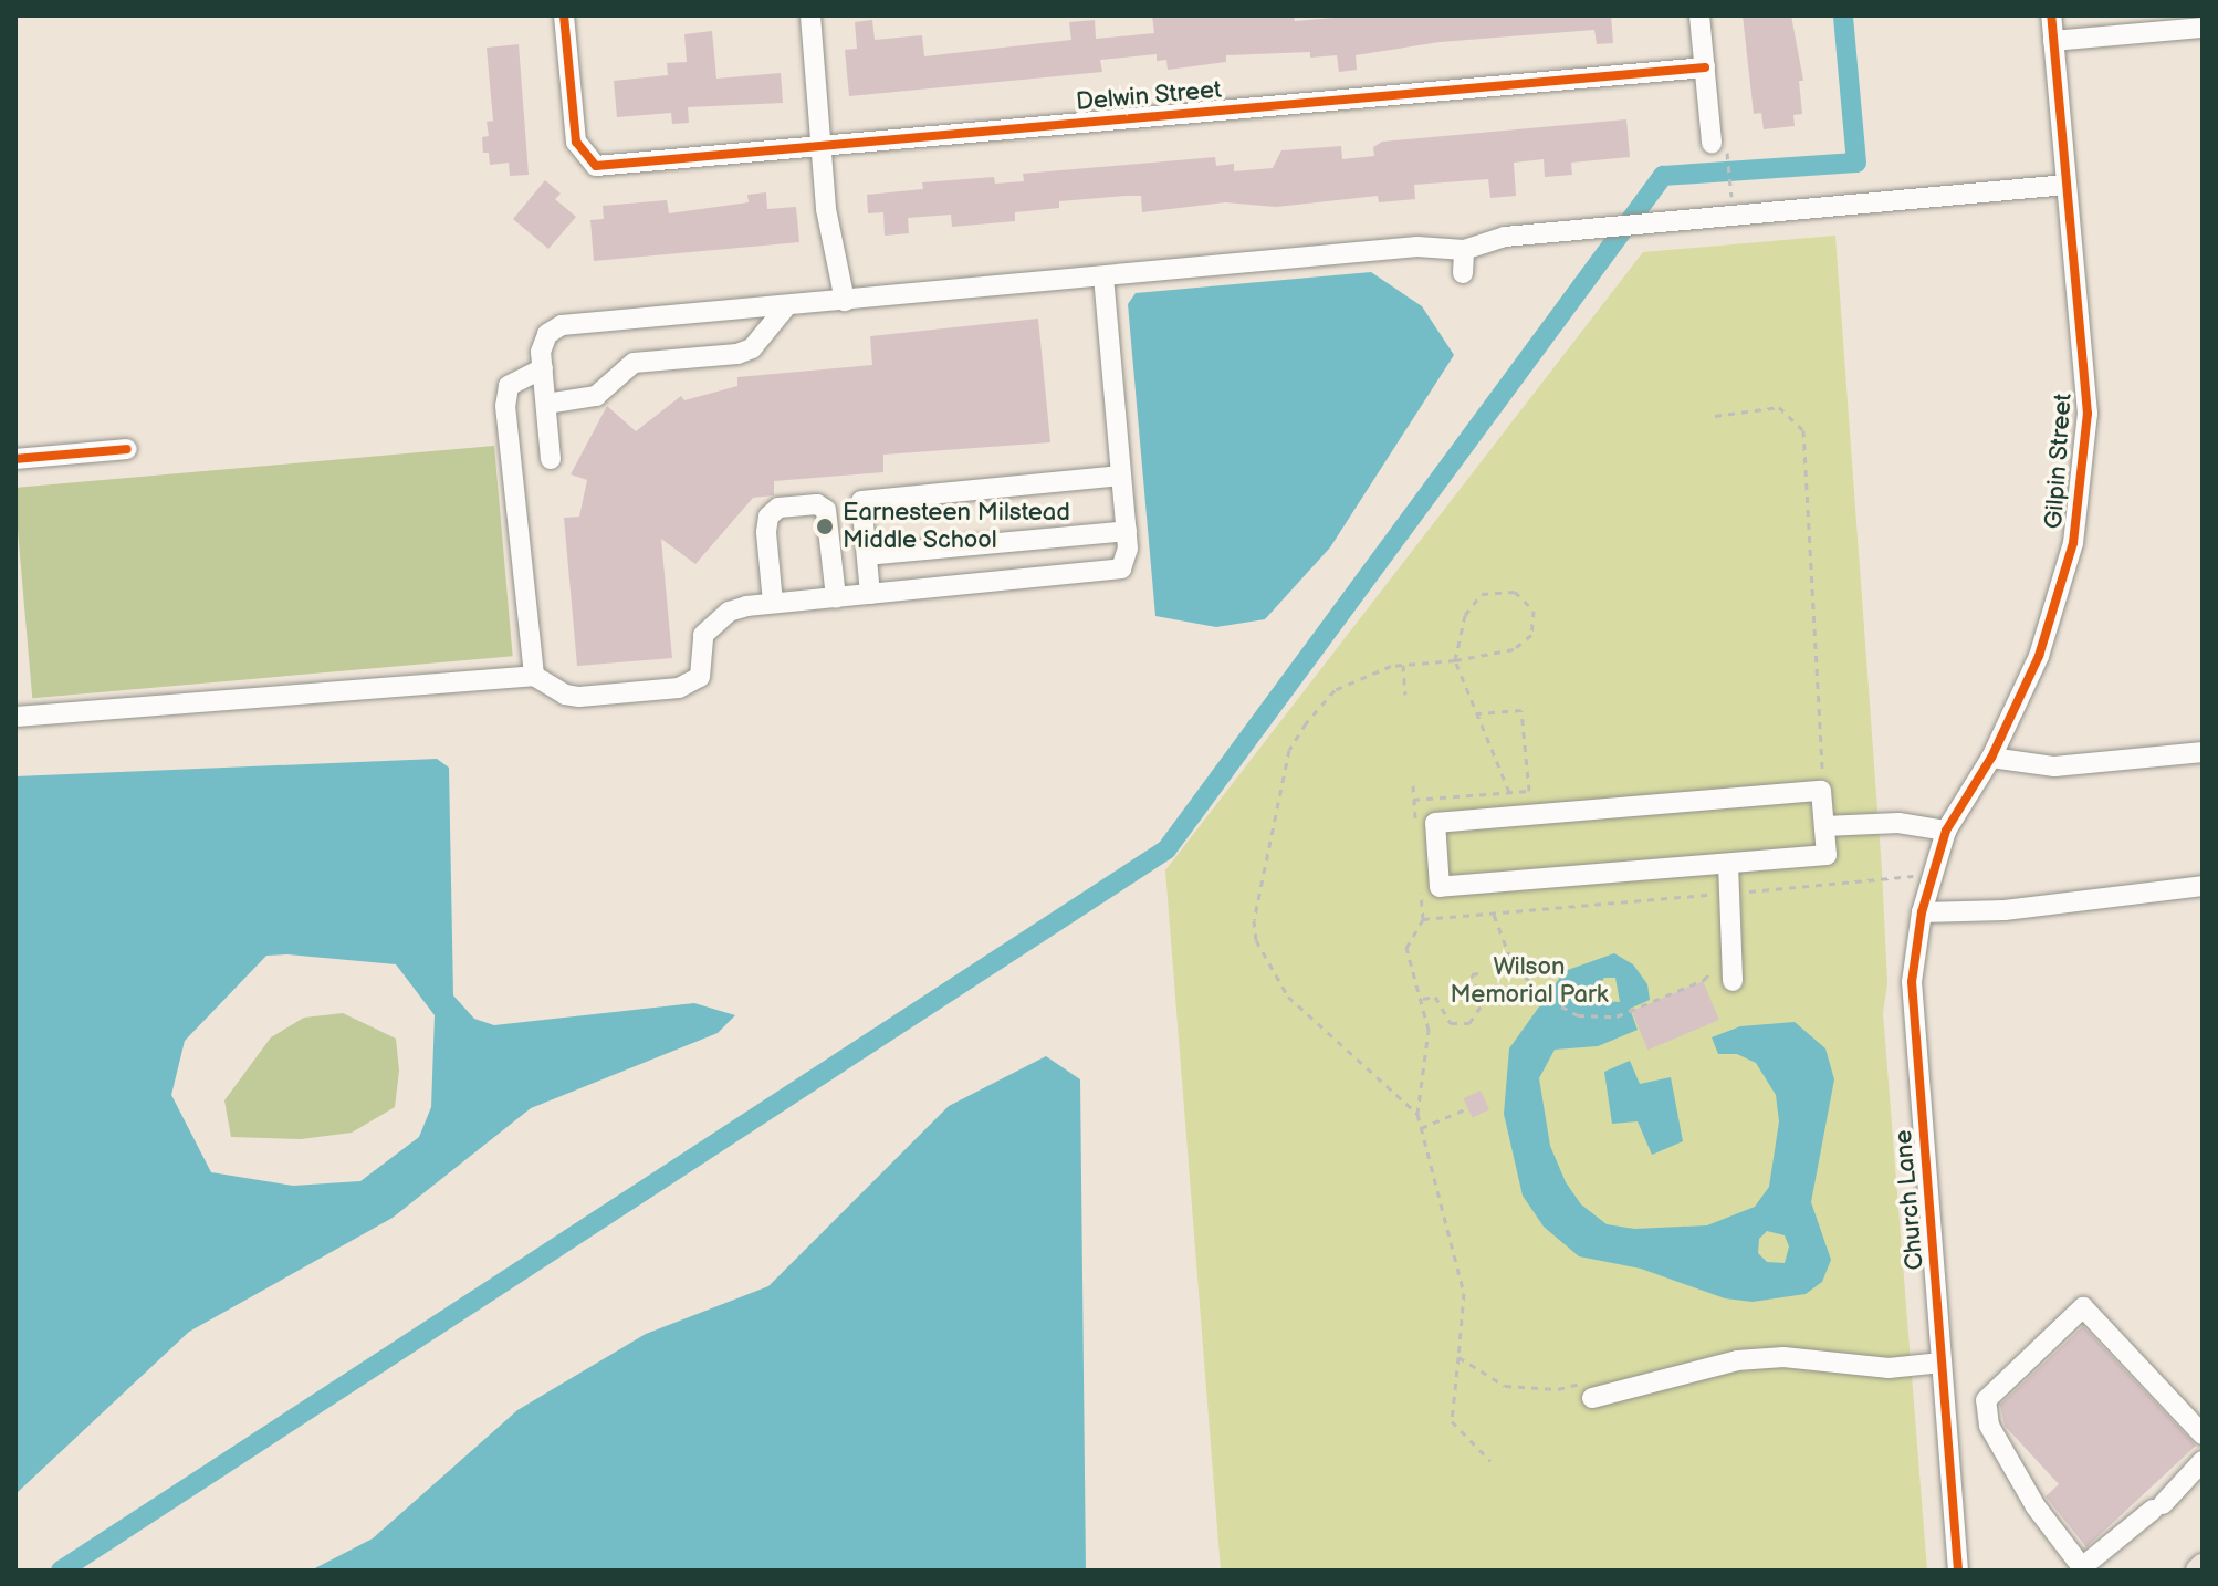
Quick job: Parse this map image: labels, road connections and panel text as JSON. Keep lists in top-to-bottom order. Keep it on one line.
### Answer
{"streets":{"street":["Delwin Street","Gilpin Street","Church Lane"]},"crossings":[["Gilpin Street","Church Lane"]],"parks":["Wilson Memorial Park"],"places":["Earnesteen Milstead Middle School"]}
